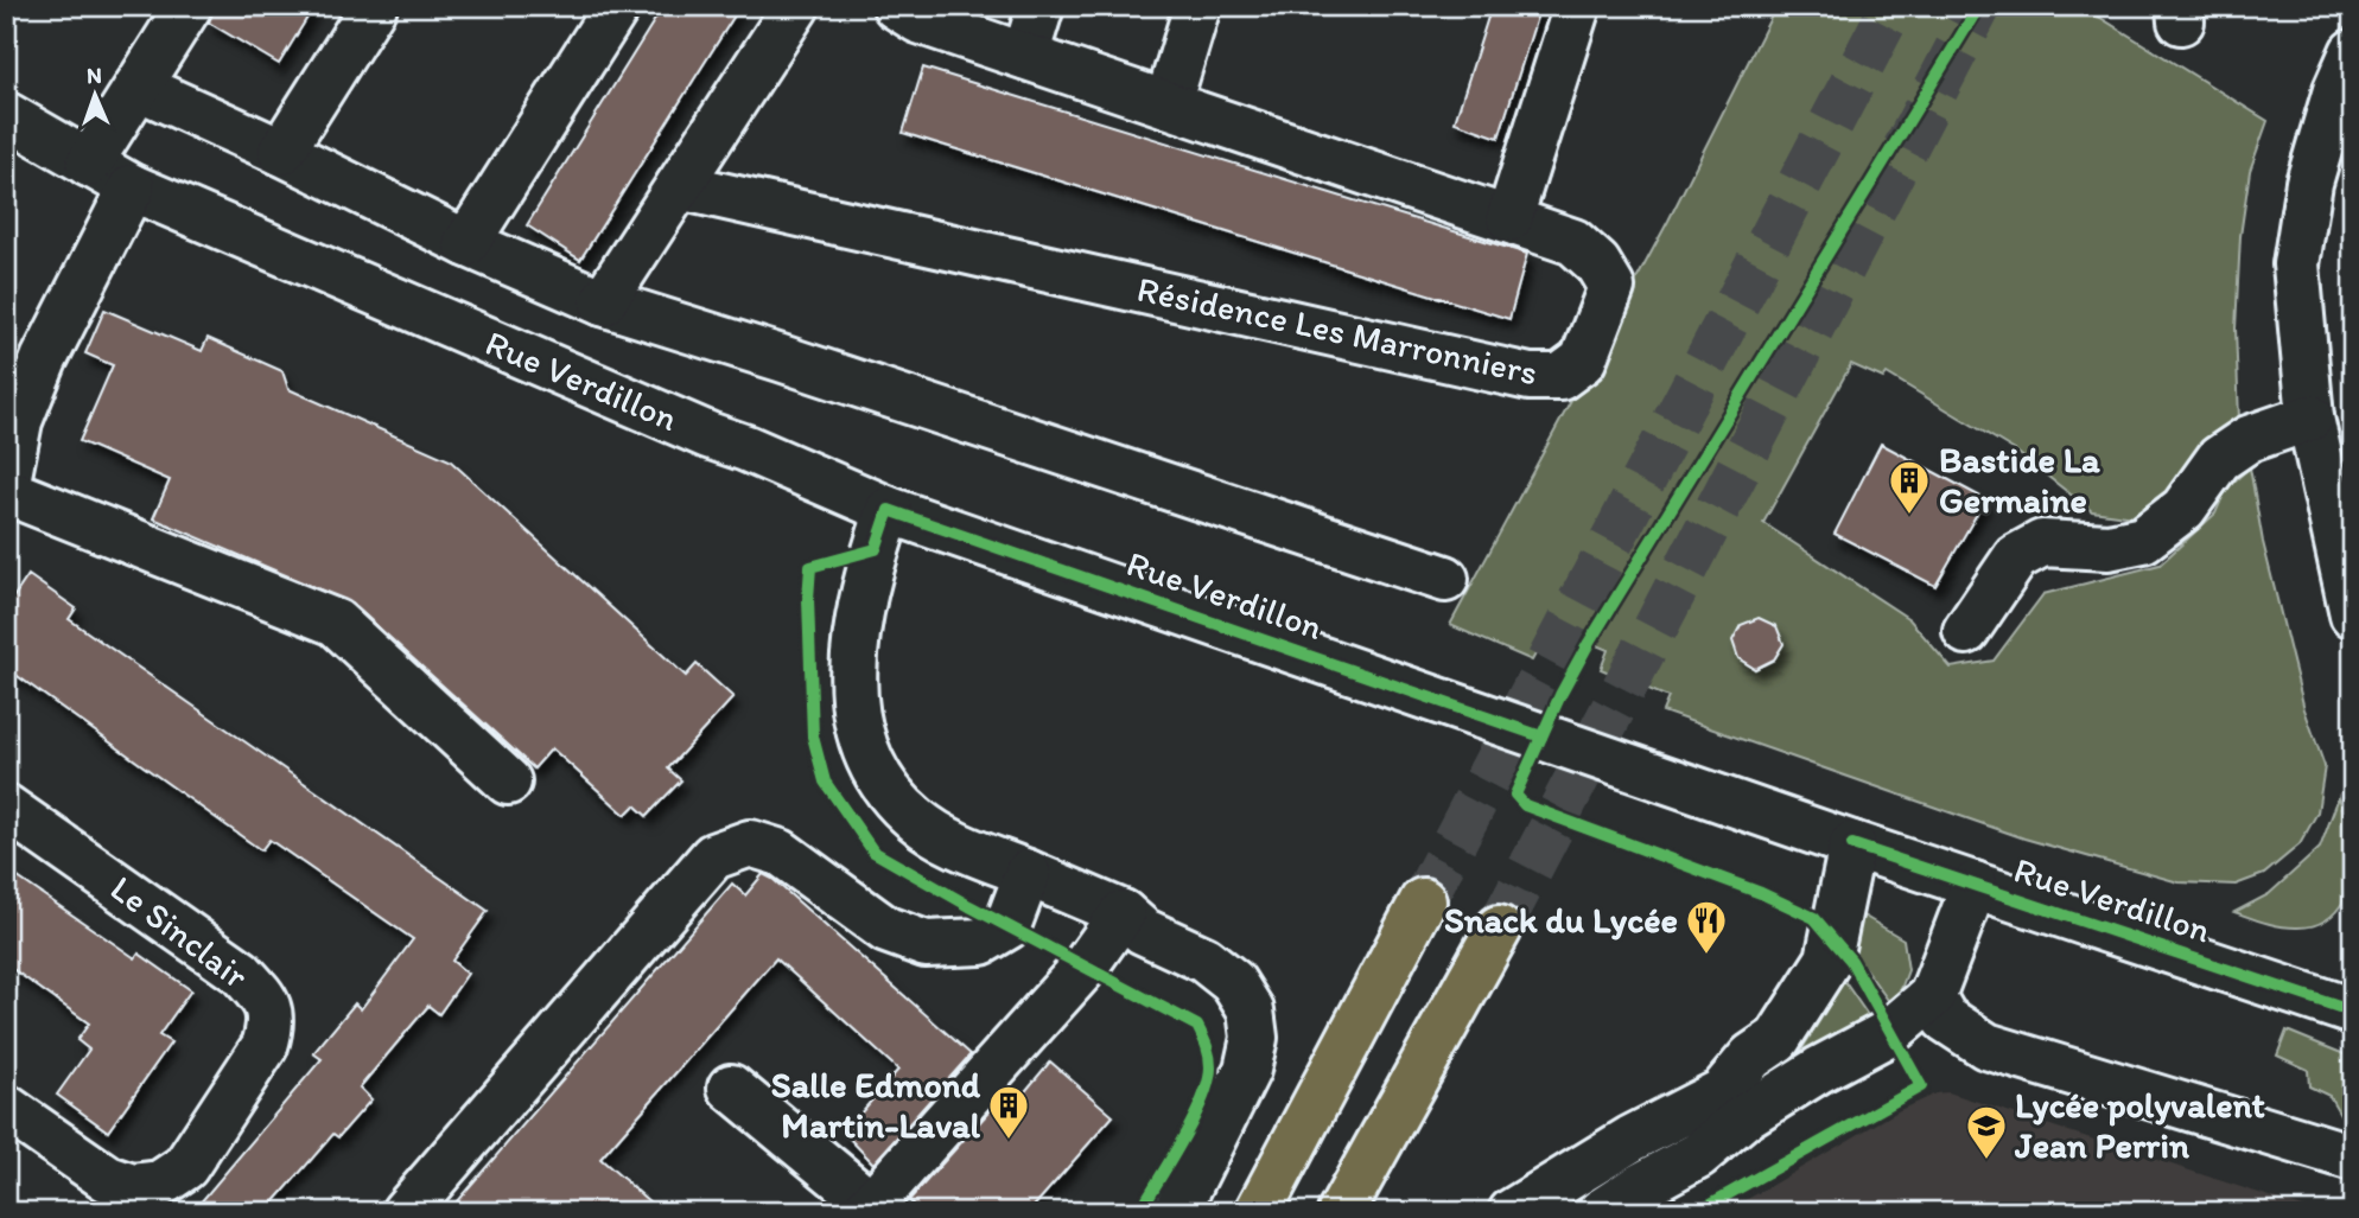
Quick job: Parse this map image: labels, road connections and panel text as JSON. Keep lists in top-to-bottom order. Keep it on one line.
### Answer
{"streets":{"street":["Résidence Les Marronniers","Rue Verdillon","Le Sinclair"]},"places":{"building":["Bastide La Germaine","Salle Edmond Martin-Laval"],"restaurant":["Snack du Lycée"],"school or university":["Lycée polyvalent Jean Perrin"]},"north":"top"}
